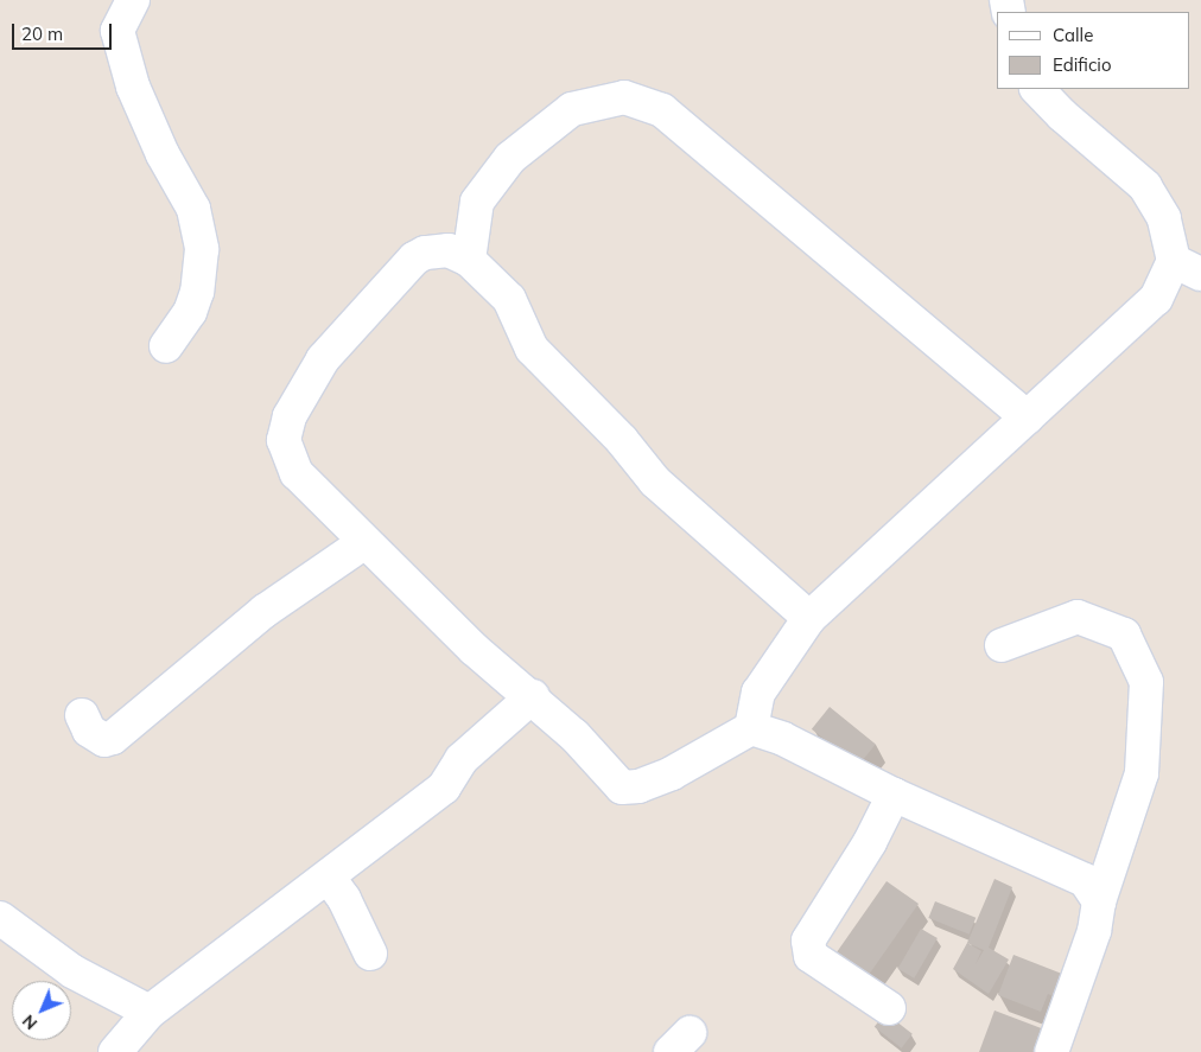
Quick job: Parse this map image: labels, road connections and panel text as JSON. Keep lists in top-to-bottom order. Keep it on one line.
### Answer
{"legend":["Calle","Edificio"],"scale_bar":"20 m","north":"bottom left"}
